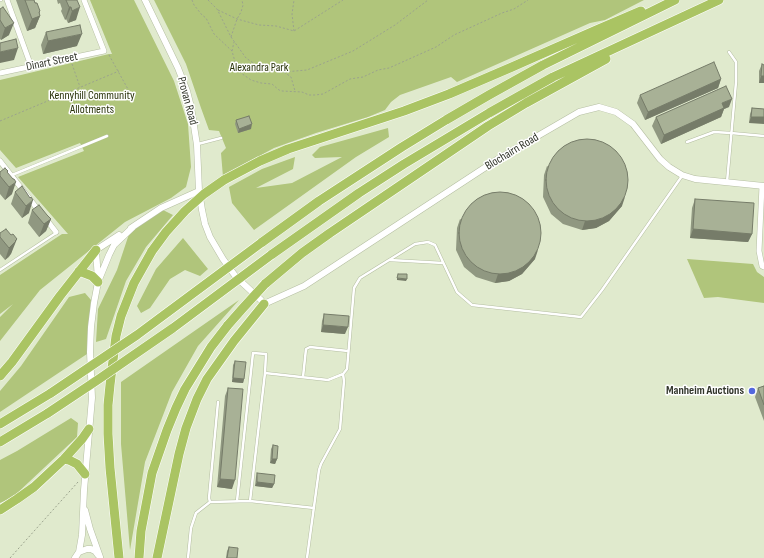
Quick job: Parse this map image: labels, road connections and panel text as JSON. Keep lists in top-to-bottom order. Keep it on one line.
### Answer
{"streets":{"street":["Dinart Street","Provan Road","Blochairn Road"]},"crossings":[["Provan Road","Blochairn Road"]],"parks":["Alexandra Park","Kennyhill Community Allotments"],"places":["Manheim Auctions"]}
